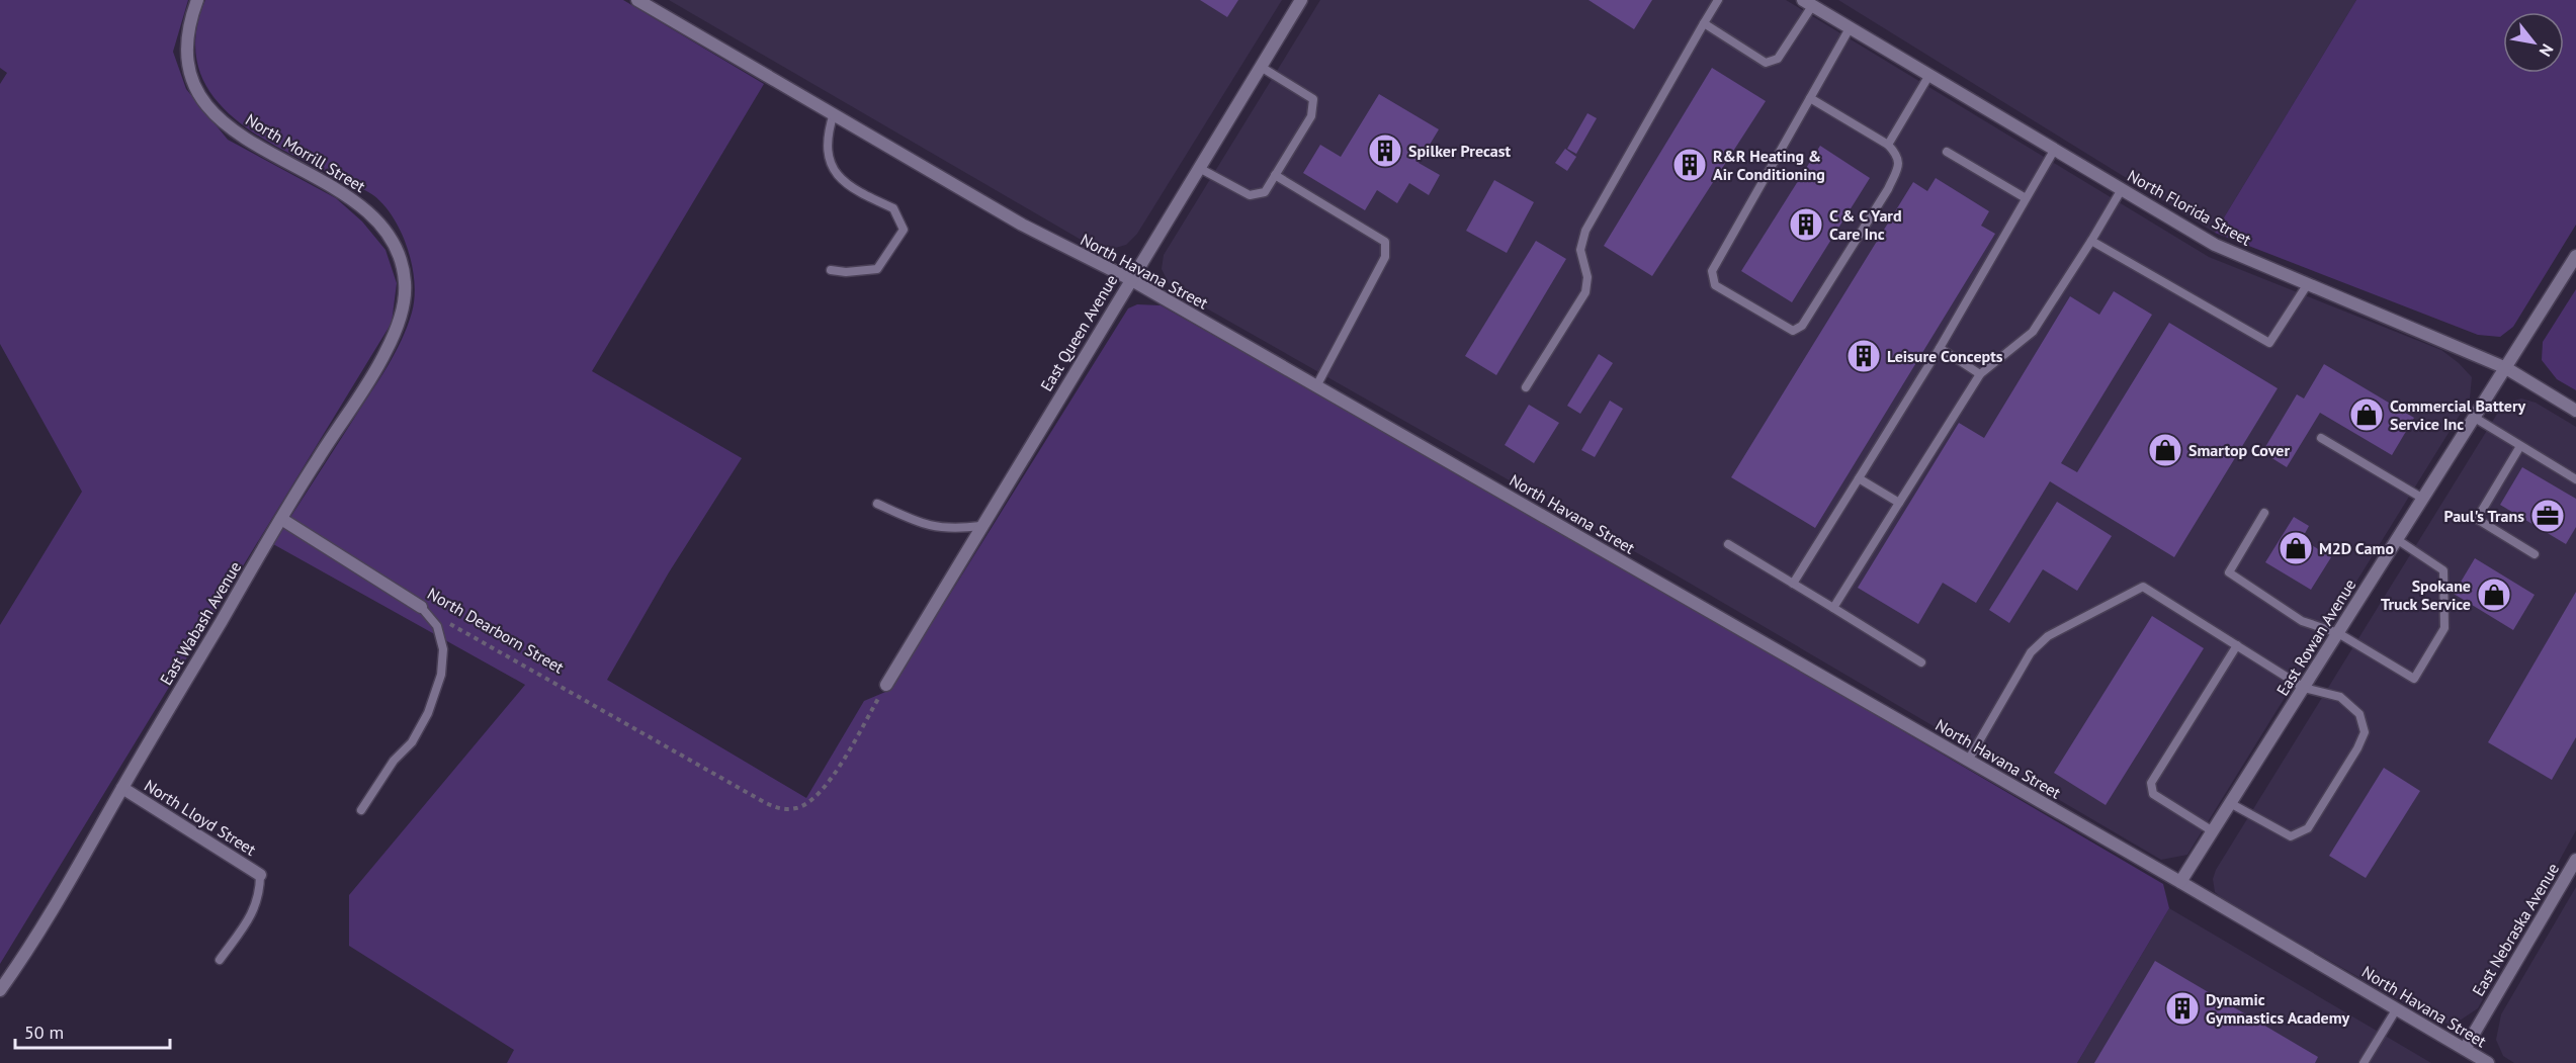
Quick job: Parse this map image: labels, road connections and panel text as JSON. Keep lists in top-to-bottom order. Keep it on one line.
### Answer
{"streets":{"street":["North Morrill Street","North Florida Street","North Havana Street","East Queen Avenue","East Wabash Avenue","North Dearborn Street","East Rowan Avenue","North Lloyd Street","East Nebraska Avenue"]},"crossings":[["North Morrill Street","East Wabash Avenue"],["North Florida Street","East Rowan Avenue"],["North Havana Street","East Queen Avenue"],["North Havana Street","East Rowan Avenue"],["North Havana Street","East Nebraska Avenue"],["East Queen Avenue","North Dearborn Street"],["East Wabash Avenue","North Dearborn Street"],["East Wabash Avenue","North Lloyd Street"]],"places":{"building":["Spilker Precast","R&R Heating & Air Conditioning","C & C Yard Care Inc","Leisure Concepts","Dynamic Gymnastics Academy"],"shop":["Commercial Battery Service Inc","Smartop Cover","M2D Camo","Spokane Truck Service"],"office":["Paul's Trans"]},"scale_bar":"50 m","north":"bottom right"}
